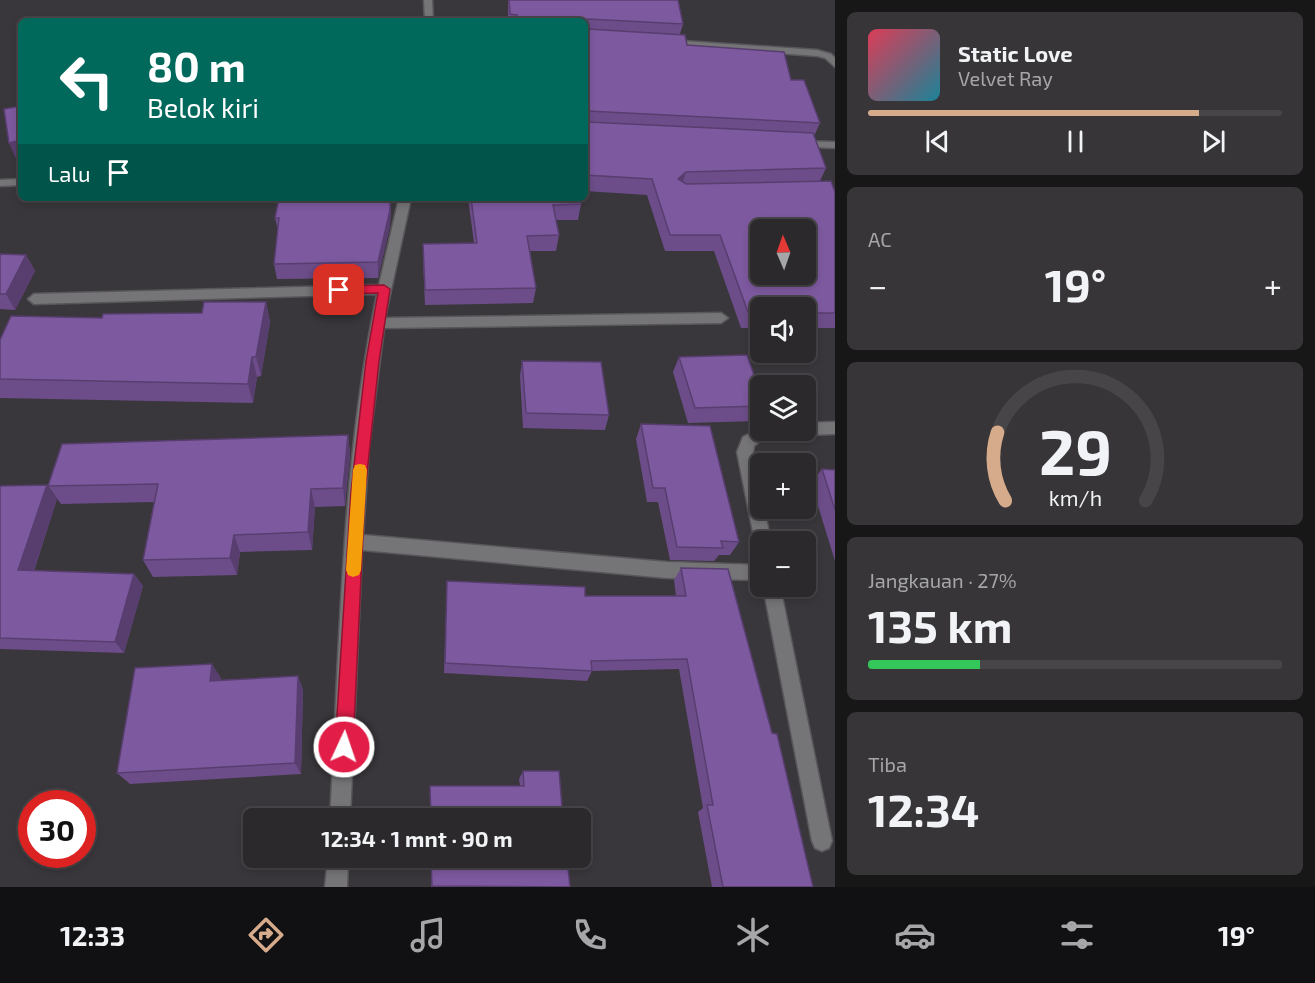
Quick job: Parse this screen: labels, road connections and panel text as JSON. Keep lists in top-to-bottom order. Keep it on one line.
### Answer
{"north":"top","page":{"turn":["80 m","Belok kiri"],"song":["Static Love","Velvet Ray"],"then":"Lalu","tile":["AC",["Jangkauan · 27%","135 km"],["Tiba","12:34"]],"map_buttons":["+","−"],"heat":["−","19°","+"],"limit":"30","trip":"12:34 · 1 mnt · 90 m","tabs":["12:33","19°"],"gauge":["29","km/h"]}}
